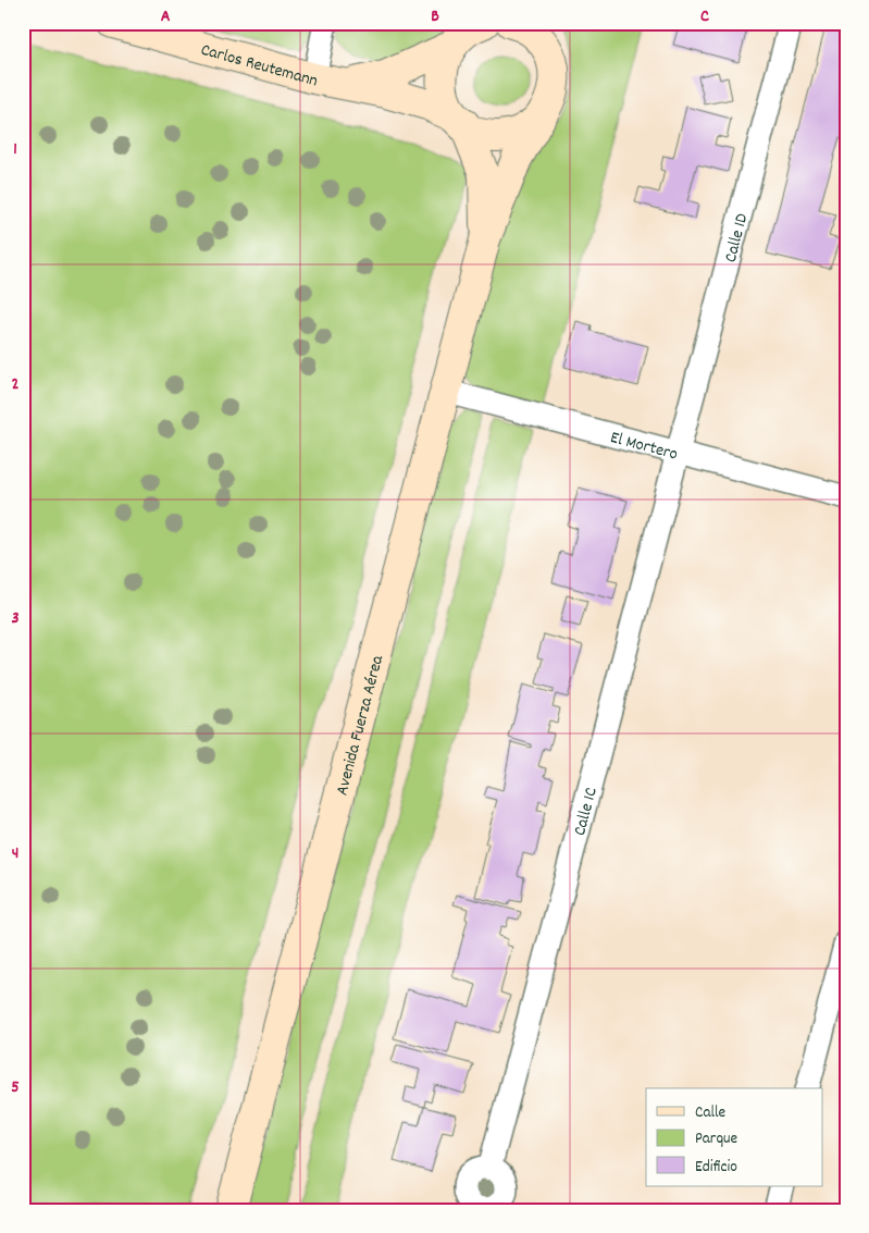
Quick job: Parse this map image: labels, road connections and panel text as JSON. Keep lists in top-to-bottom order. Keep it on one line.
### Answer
{"streets":{"main road":["Carlos Reutemann","Avenida Fuerza Aérea"],"street":["Calle 1D","El Mortero","Calle 1C"]},"crossings":[["Carlos Reutemann","Avenida Fuerza Aérea"],["Calle 1D","El Mortero"],["Calle 1D","Calle 1C"],["El Mortero","Avenida Fuerza Aérea"],["El Mortero","Calle 1C"]],"legend":["Calle","Parque","Edificio"],"grid":{"columns":["A","B","C"],"rows":["1","2","3","4","5"]}}
